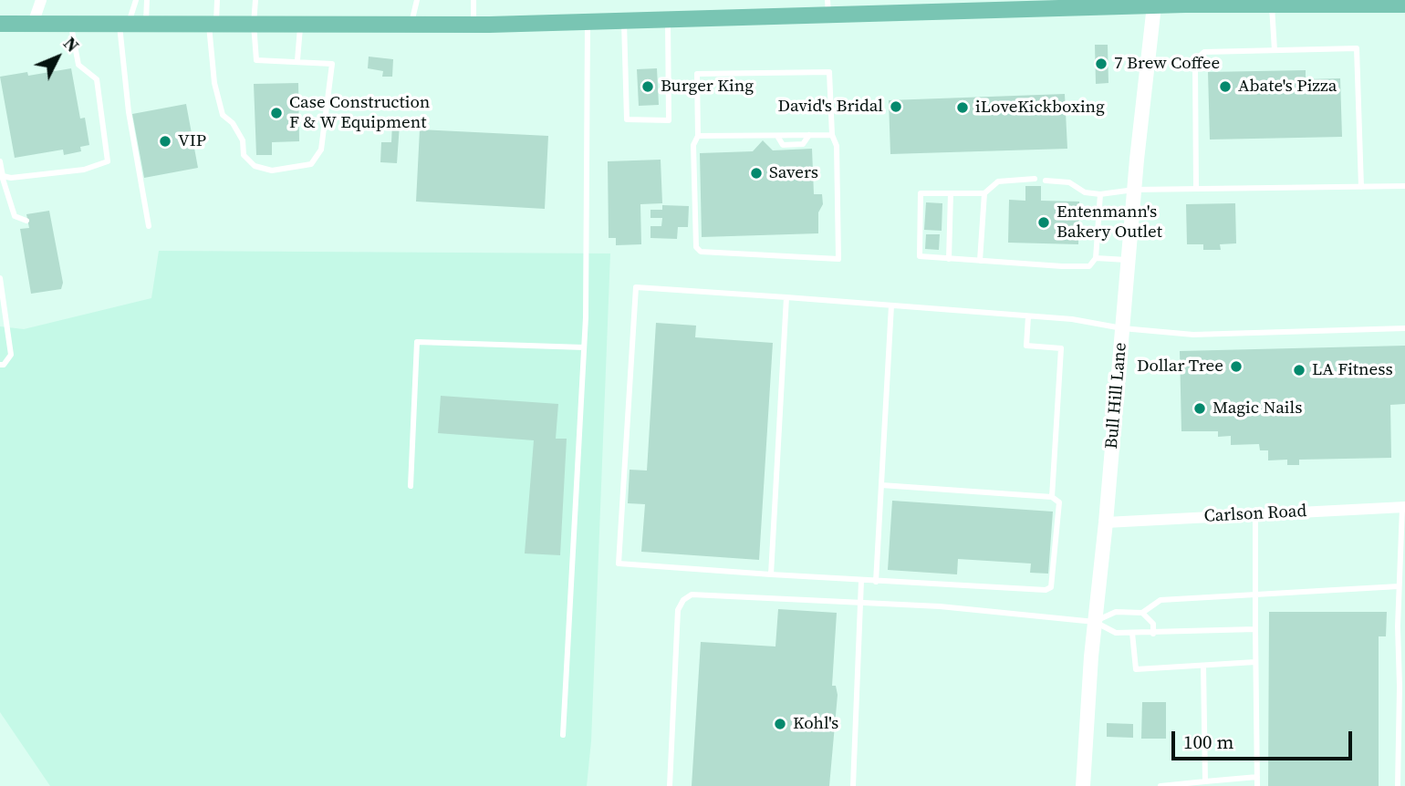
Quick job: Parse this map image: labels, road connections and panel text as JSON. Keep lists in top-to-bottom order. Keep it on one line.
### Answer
{"streets":{"main road":["Bull Hill Lane"],"street":["Carlson Road"]},"crossings":[["Bull Hill Lane","Carlson Road"]],"places":["7 Brew Coffee","Burger King","Abate's Pizza","David's Bridal","iLoveKickboxing","Case Construction F & W Equipment","VIP","Savers","Entenmann's Bakery Outlet","Dollar Tree","LA Fitness","Magic Nails","Kohl's"],"scale_bar":"100 m","north":"top right"}
